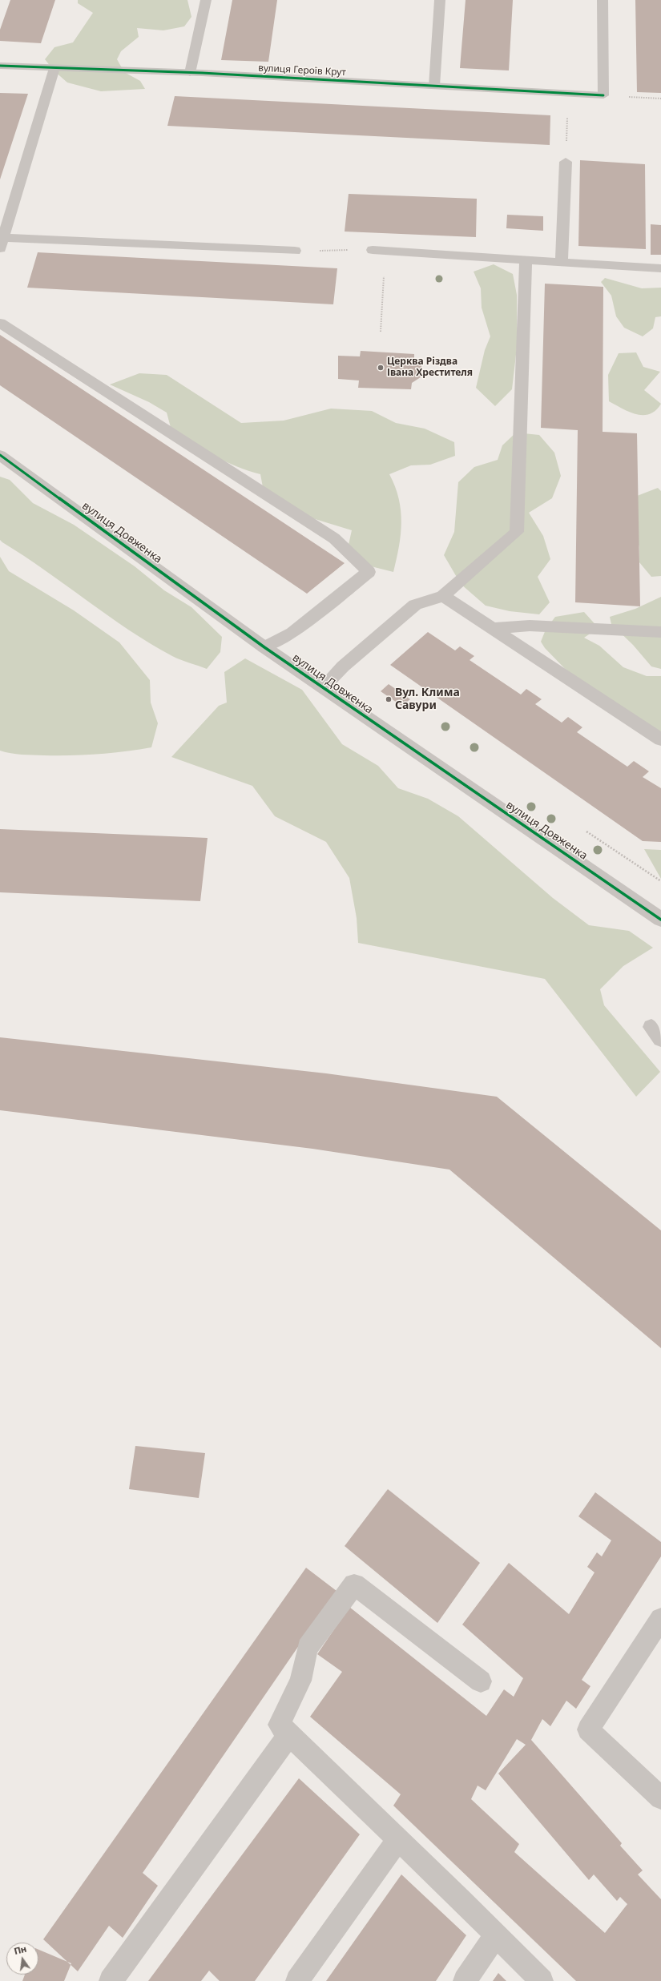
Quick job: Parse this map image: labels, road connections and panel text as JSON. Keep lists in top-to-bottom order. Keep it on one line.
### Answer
{"streets":{"street":["вулиця Героїв Крут","вулиця Довженка"]},"places":["Церква Різдва Івана Хрестителя","Вул. Клима Савури"],"north":"top"}
